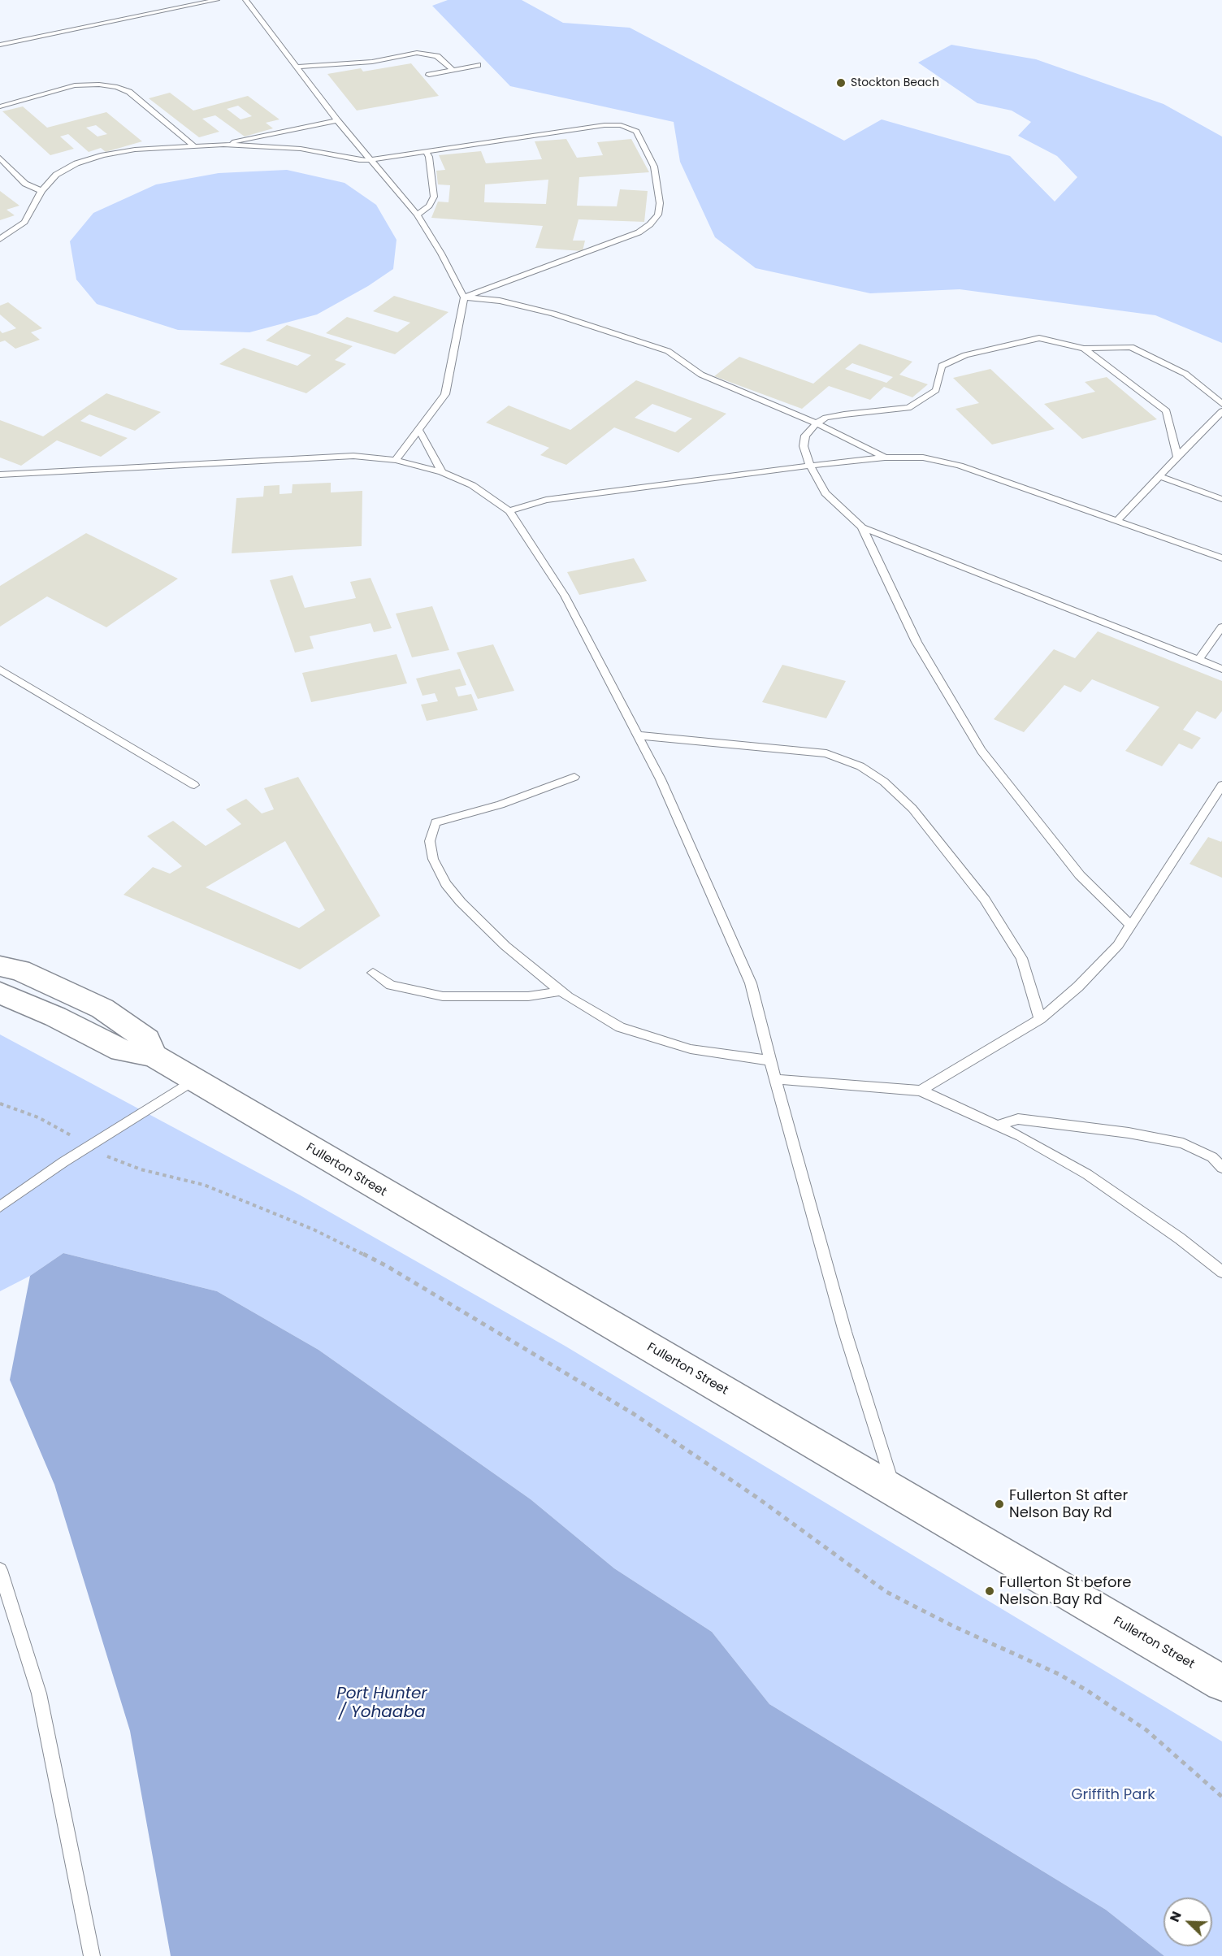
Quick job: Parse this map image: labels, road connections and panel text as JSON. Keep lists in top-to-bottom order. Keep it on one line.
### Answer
{"streets":{"main road":["Fullerton Street"]},"water":["Port Hunter / Yohaaba"],"parks":["Griffith Park"],"places":["Stockton Beach","Fullerton St after Nelson Bay Rd","Fullerton St before Nelson Bay Rd"],"north":"top left"}
